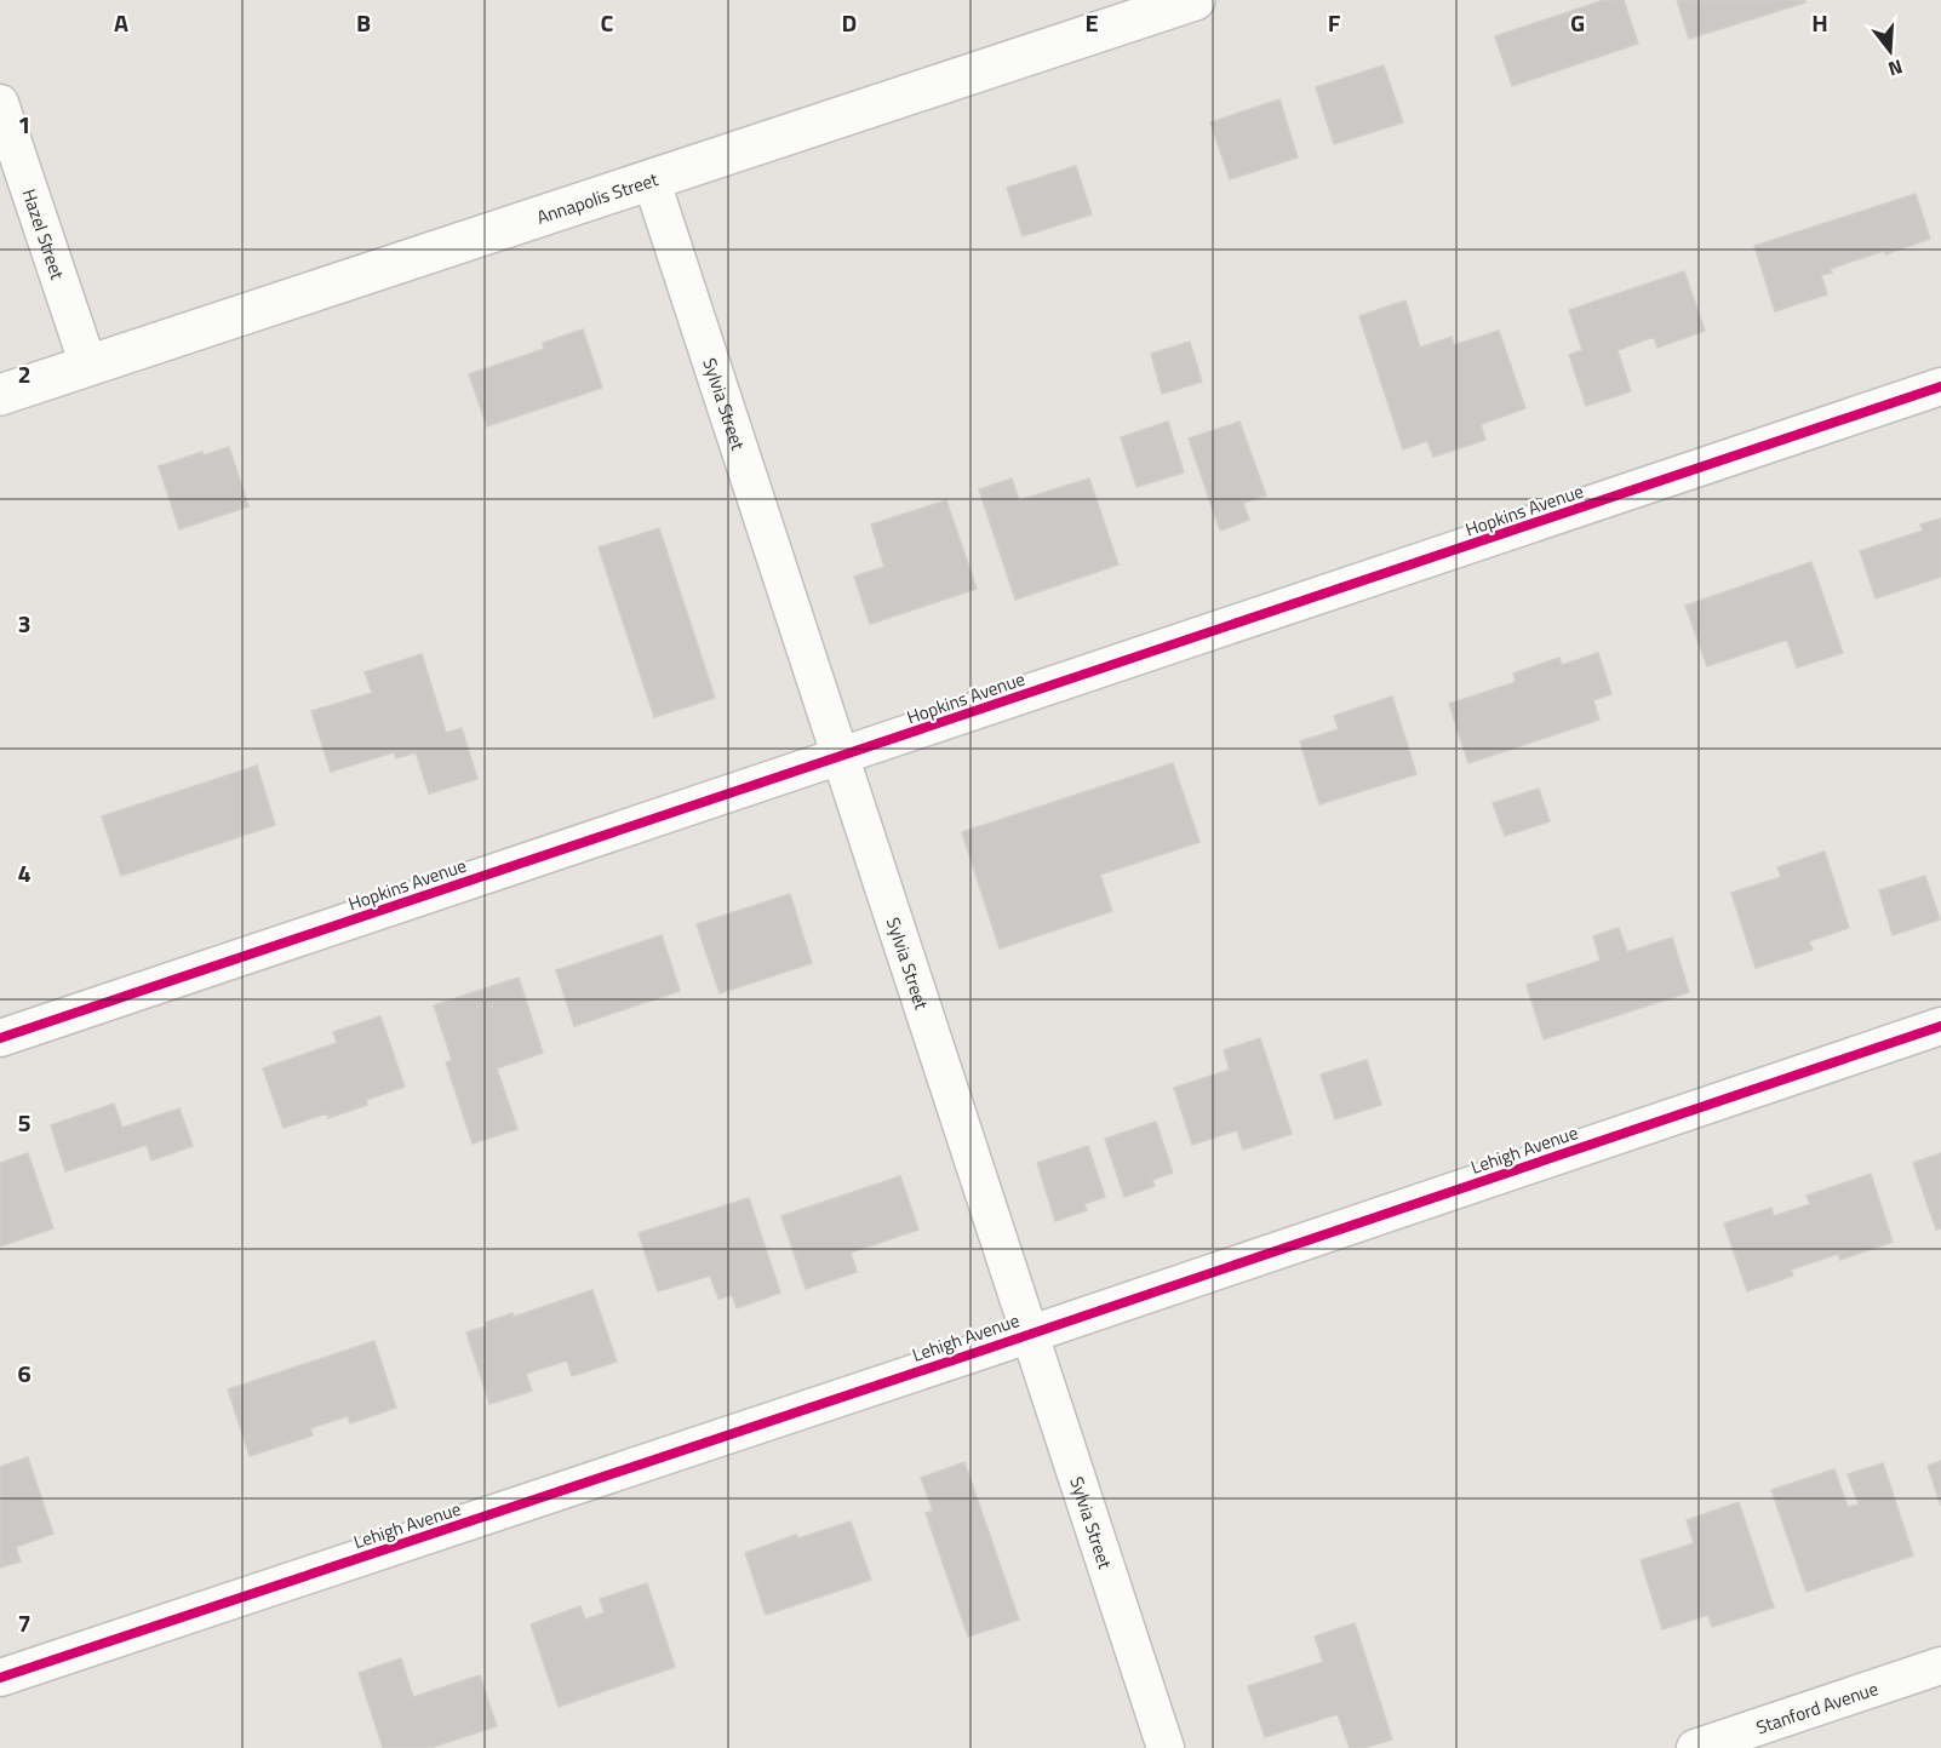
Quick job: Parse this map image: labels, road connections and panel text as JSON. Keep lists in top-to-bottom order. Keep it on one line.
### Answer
{"streets":{"street":["Annapolis Street","Hazel Street","Sylvia Street","Hopkins Avenue","Lehigh Avenue","Stanford Avenue"]},"crossings":[["Annapolis Street","Hazel Street"],["Annapolis Street","Sylvia Street"],["Sylvia Street","Hopkins Avenue"],["Sylvia Street","Lehigh Avenue"]],"north":"bottom","grid":{"columns":["A","B","C","D","E","F","G","H"],"rows":["1","2","3","4","5","6","7"]}}
